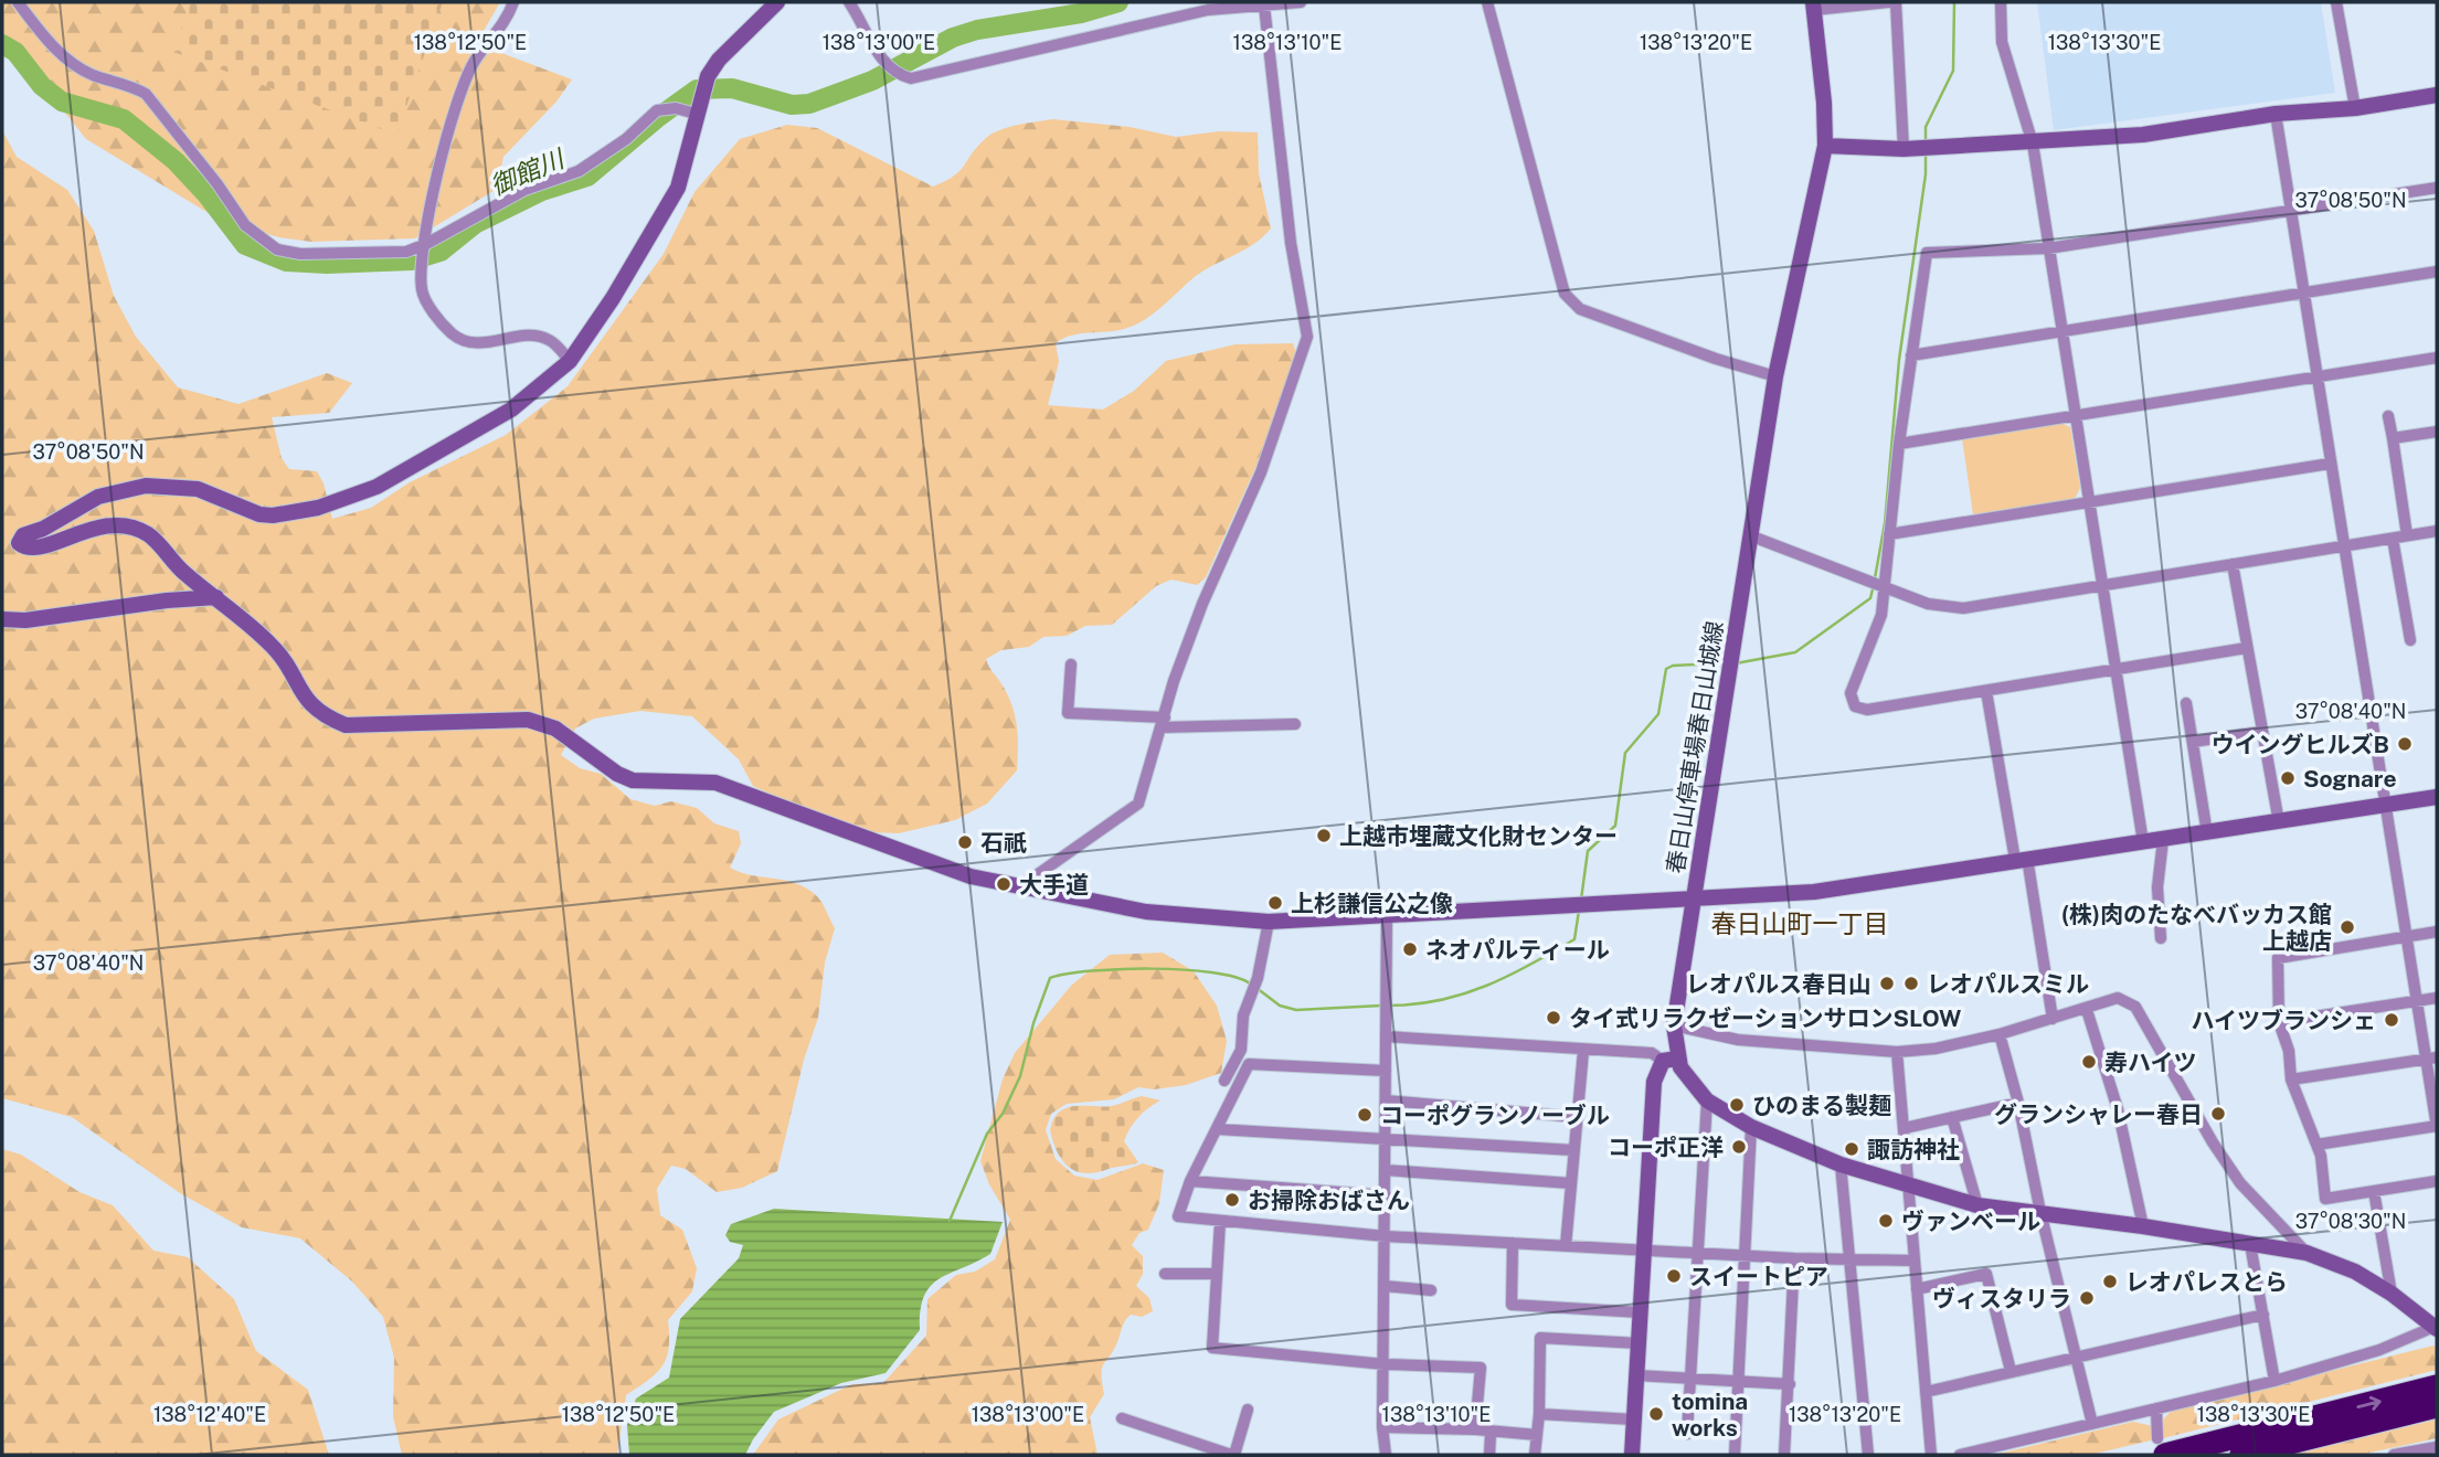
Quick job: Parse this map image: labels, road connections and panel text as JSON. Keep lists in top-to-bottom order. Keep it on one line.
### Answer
{"streets":{"street":["春日山停車場春日山城線"]},"districts":["春日山町一丁目"],"water":["御館川"],"places":["ウイングヒルズB","Sognare","上越市埋蔵文化財センター","石祇","大手道","上杉謙信公之像","(株)肉のたなべバッカス館 上越店","ネオパルティール","レオパルス春日山","レオパルスミル","タイ式リラクゼーションサロンSLOW","ハイツブランシェ","寿ハイツ","ひのまる製麺","グランシャレー春日","コーポグランノーブル","コーポ正洋","諏訪神社","お掃除おばさん","ヴァンベール","スイートピア","レオパレスとら","ヴィスタリラ","tomina works"],"coordinates":["138°12'50\"E","138°13'00\"E","138°13'10\"E","138°13'20\"E","138°13'30\"E","37°08'50\"N","37°08'40\"N","37°08'30\"N","138°12'40\"E"]}
